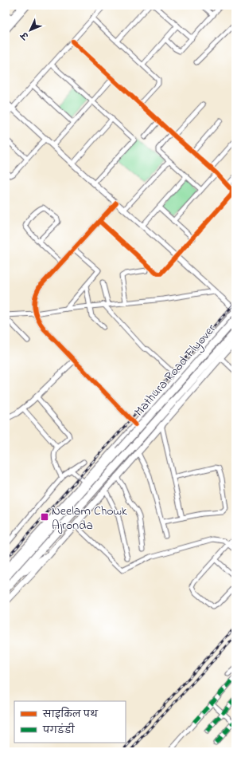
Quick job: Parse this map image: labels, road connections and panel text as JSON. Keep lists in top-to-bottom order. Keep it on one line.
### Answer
{"streets":{"highway":["Mathura Road Flyover"]},"places":{"transit":["Neelam Chowk Ajronda"]},"legend":["साइकिल पथ","पगडंडी"],"north":"bottom left"}
